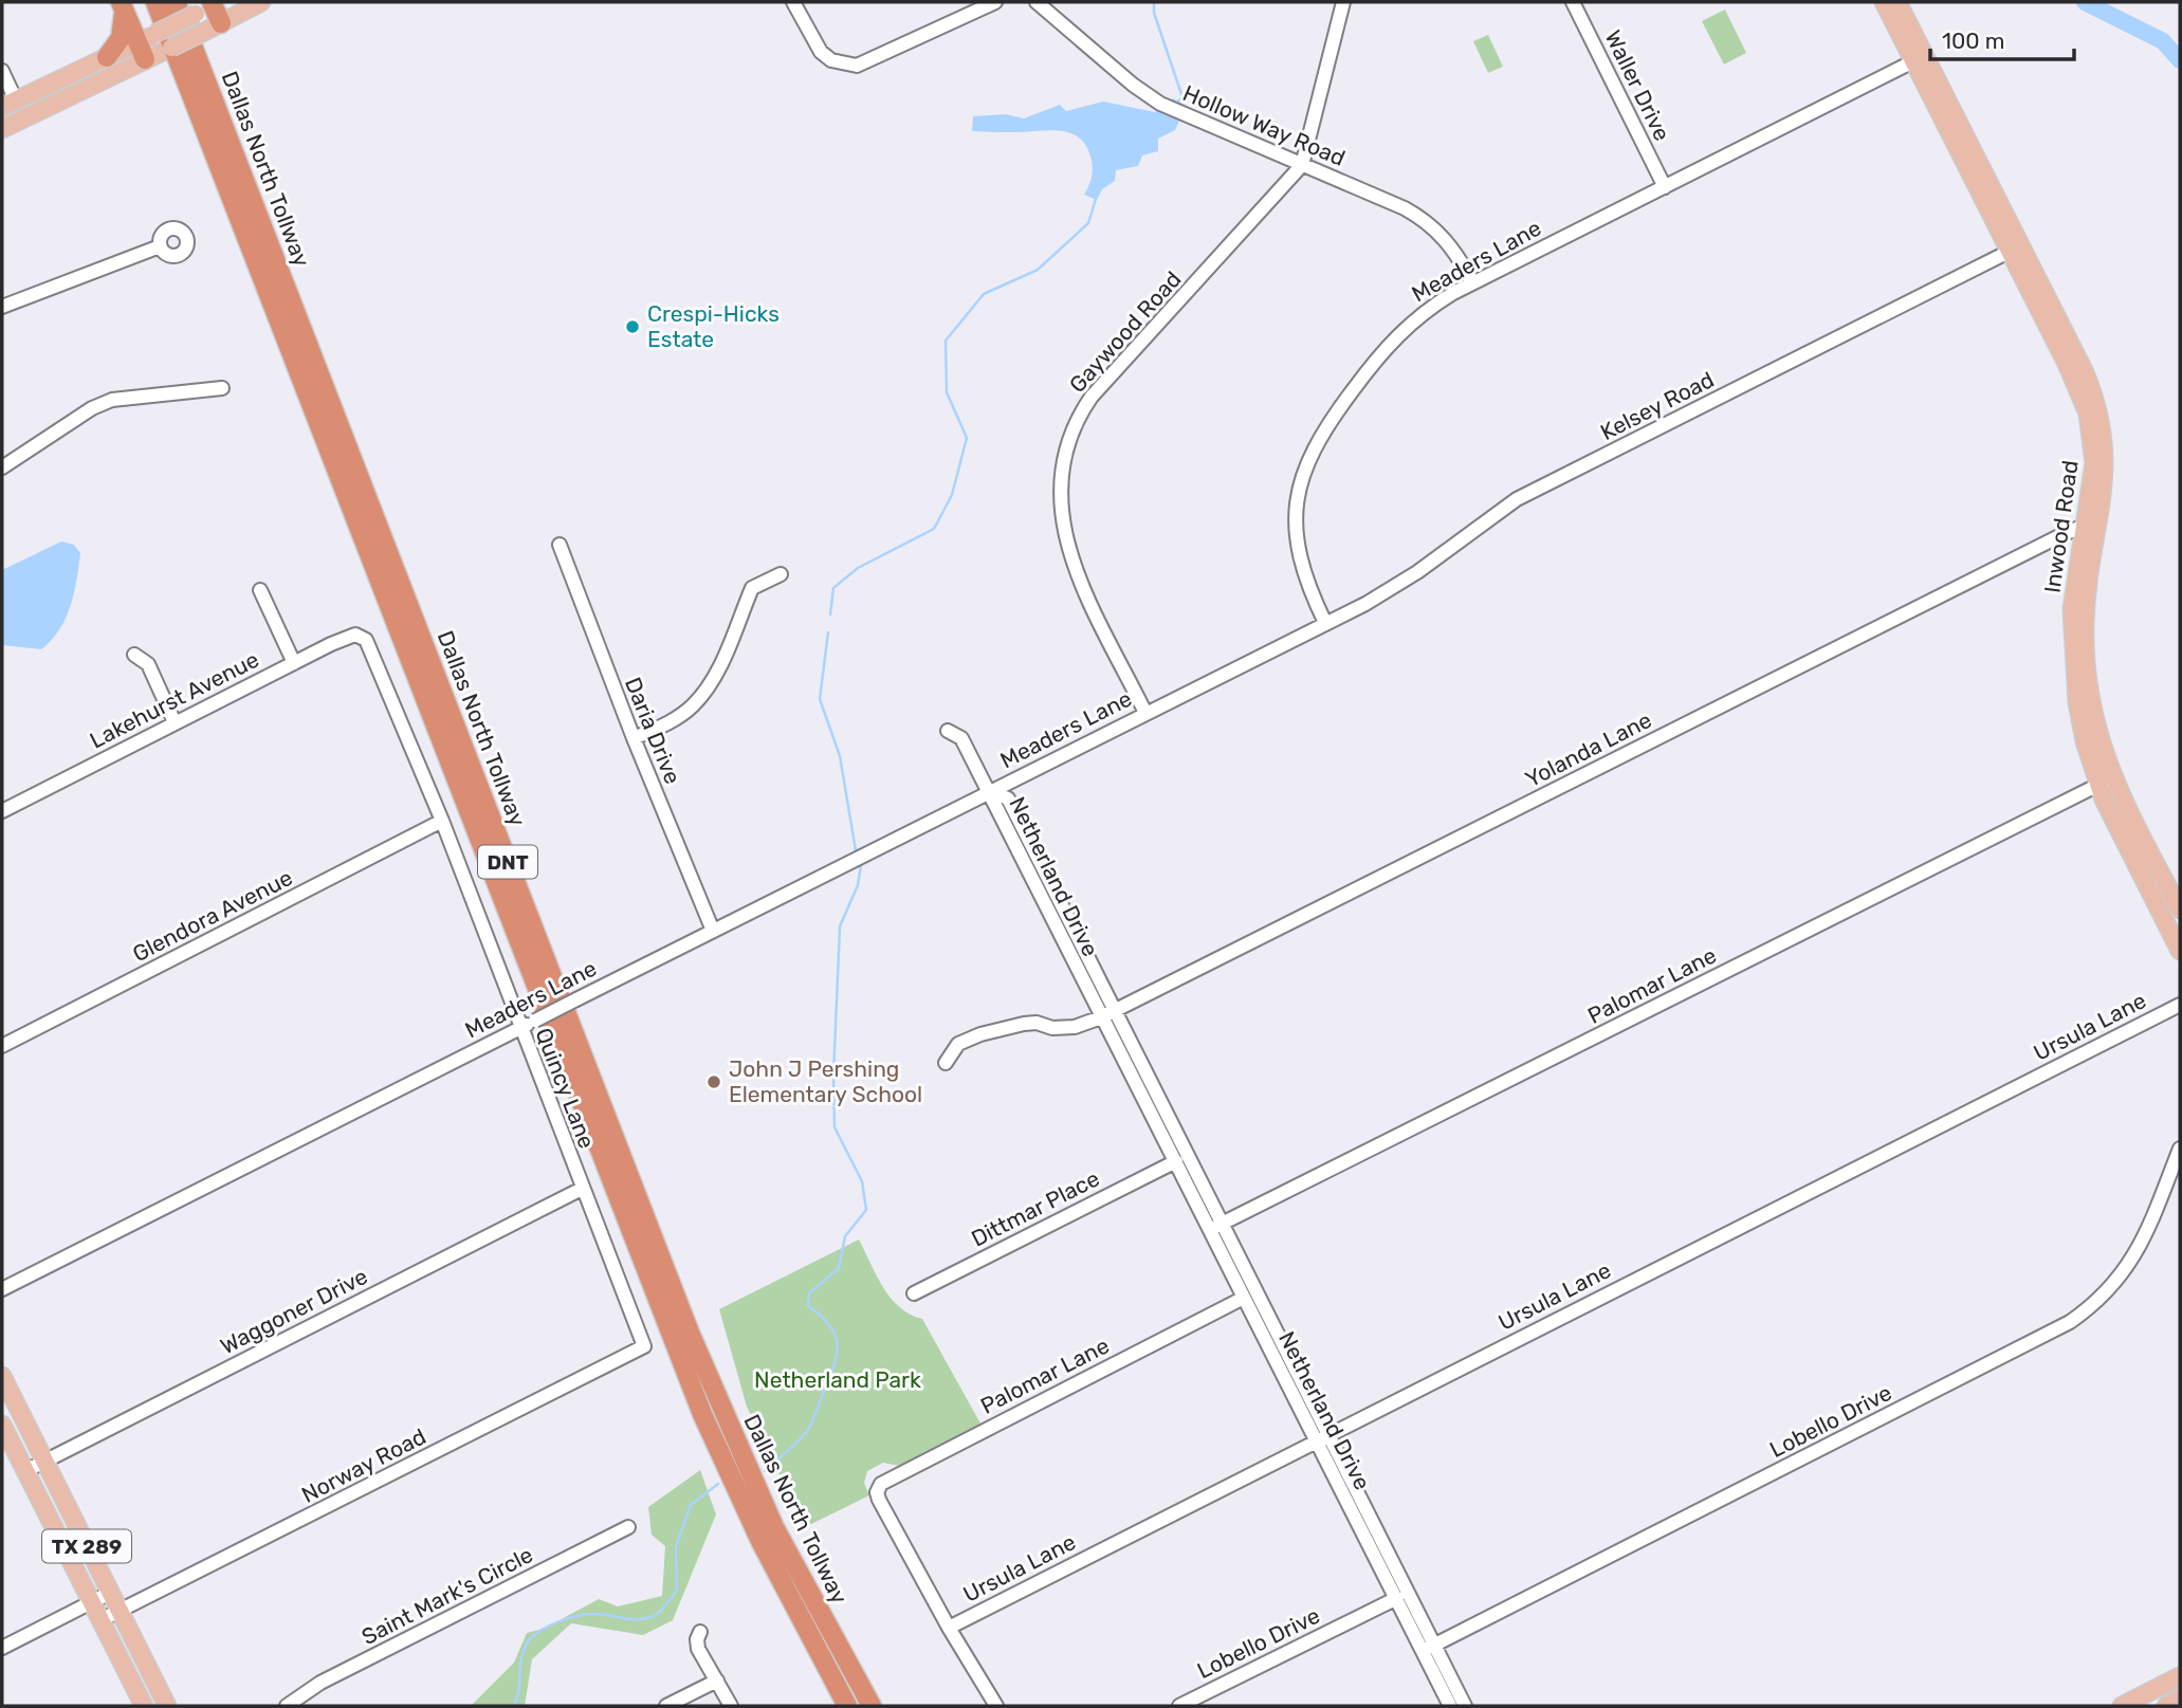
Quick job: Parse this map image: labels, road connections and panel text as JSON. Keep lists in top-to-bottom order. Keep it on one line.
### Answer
{"streets":{"highway":["Dallas North Tollway","DNT"],"main road":["Inwood Road","TX 289"],"street":["Waller Drive","Hollow Way Road","Meaders Lane","Gaywood Road","Kelsey Road","Lakehurst Avenue","Daria Drive","Yolanda Lane","Netherland Drive","Glendora Avenue","Palomar Lane","Ursula Lane","Quincy Lane","Dittmar Place","Waggoner Drive","Lobello Drive","Norway Road","Saint Mark's Circle"]},"crossings":[["Waller Drive","Meaders Lane"],["Hollow Way Road","Meaders Lane"],["Hollow Way Road","Gaywood Road"],["Meaders Lane","Gaywood Road"],["Meaders Lane","Kelsey Road"],["Meaders Lane","Inwood Road"],["Meaders Lane","Daria Drive"],["Meaders Lane","Netherland Drive"],["Meaders Lane","Quincy Lane"],["Kelsey Road","Inwood Road"],["Inwood Road","Yolanda Lane"],["Inwood Road","Palomar Lane"],["Lakehurst Avenue","Quincy Lane"],["Yolanda Lane","Netherland Drive"],["Netherland Drive","Palomar Lane"],["Netherland Drive","Ursula Lane"],["Netherland Drive","Dittmar Place"],["Netherland Drive","Lobello Drive"],["Glendora Avenue","Quincy Lane"],["Palomar Lane","Ursula Lane"],["Quincy Lane","Waggoner Drive"],["Quincy Lane","Norway Road"],["Waggoner Drive","TX 289"],["Norway Road","TX 289"]],"parks":["Netherland Park"],"places":["Crespi-Hicks Estate","John J Pershing Elementary School"],"scale_bar":"100 m"}
